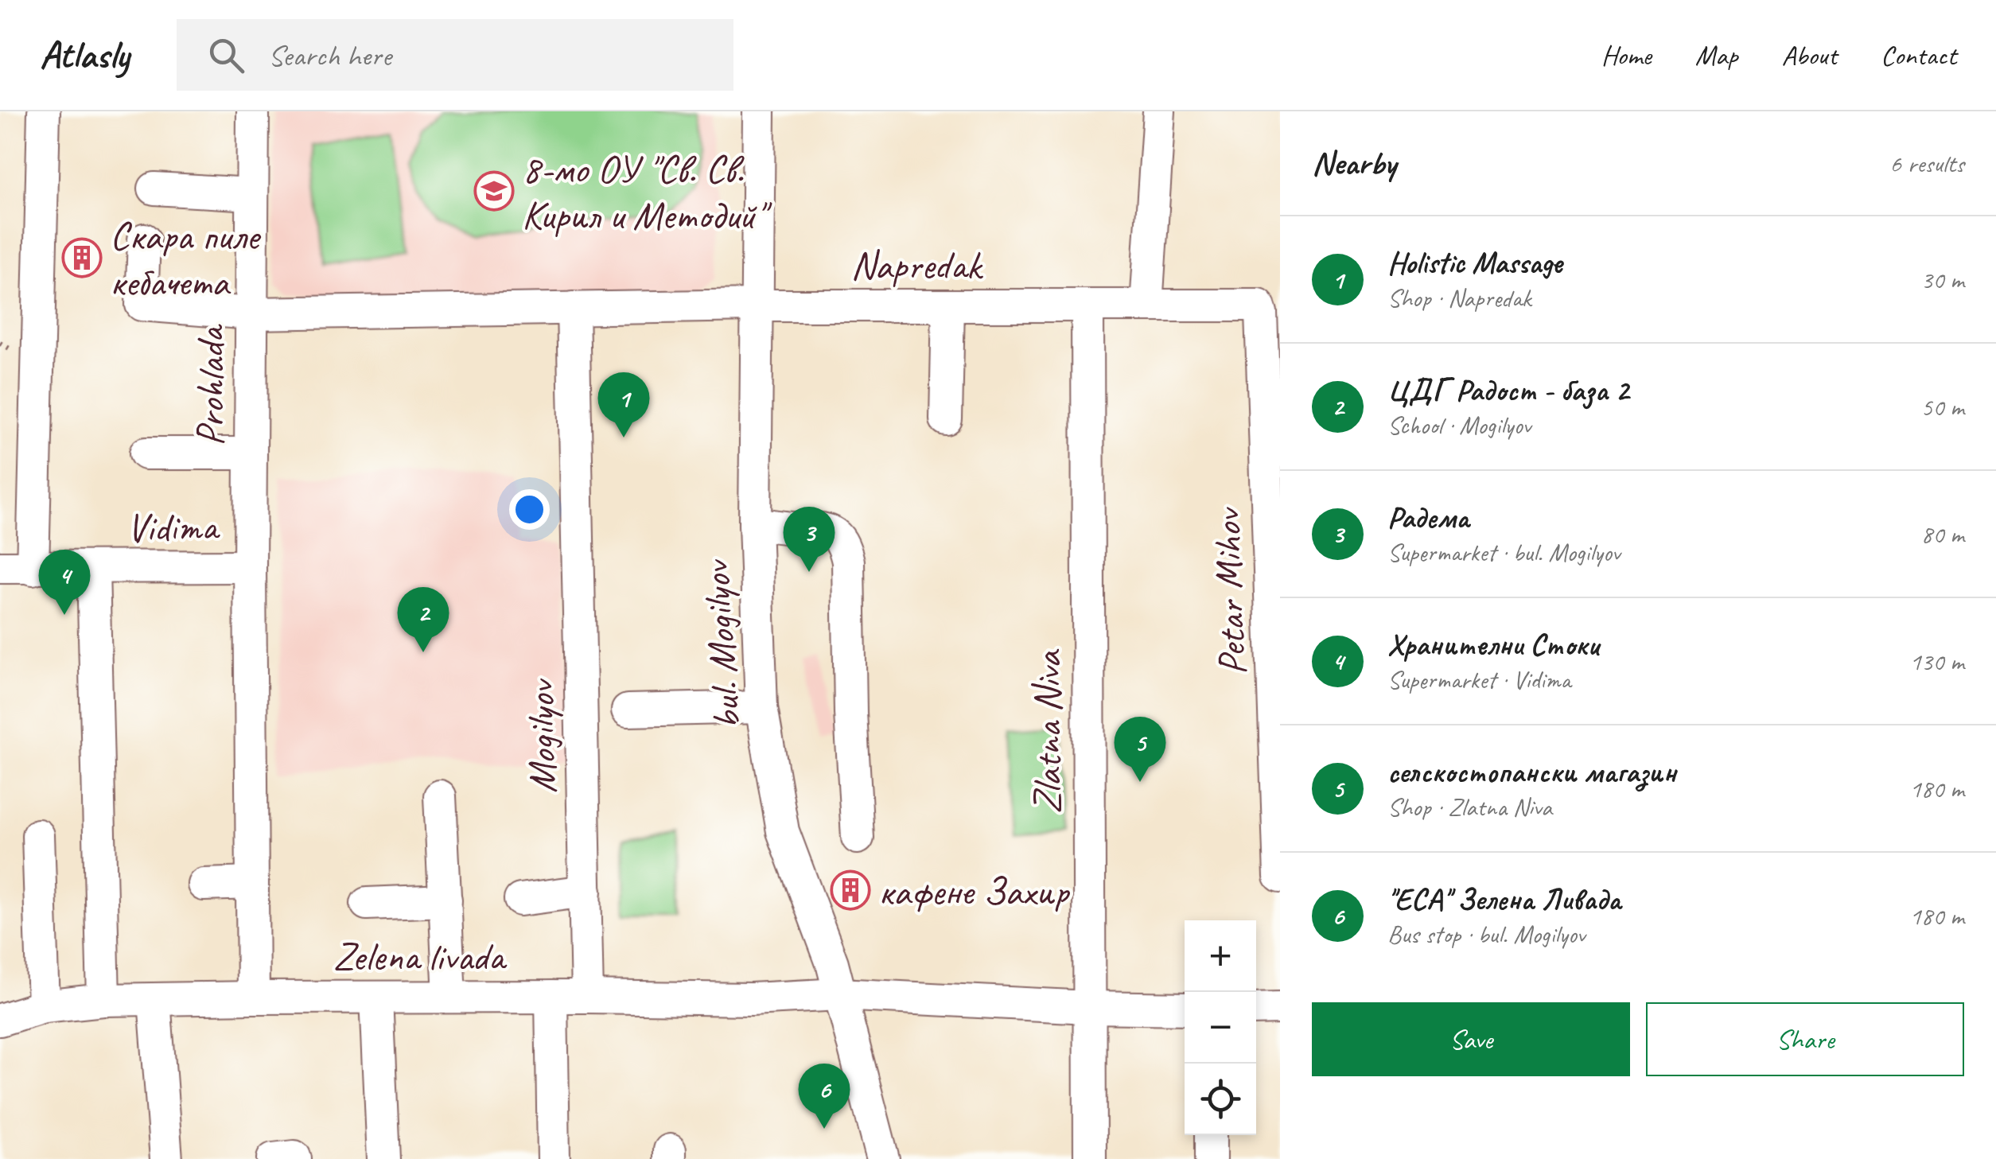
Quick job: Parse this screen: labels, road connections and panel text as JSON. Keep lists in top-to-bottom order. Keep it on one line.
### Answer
{"streets":{"street":["Napredak","Prohlada","Vidima","Petar Mihov","bul. Mogilyov","Zlatna Niva","Mogilyov","Zelena livada"]},"crossings":[["Napredak","Prohlada"],["Napredak","Petar Mihov"],["Napredak","bul. Mogilyov"],["Napredak","Zlatna Niva"],["Napredak","Mogilyov"],["Prohlada","Vidima"],["Prohlada","Zelena livada"],["bul. Mogilyov","Zelena livada"],["Zlatna Niva","Zelena livada"],["Mogilyov","Zelena livada"]],"places":{"school or university":["8-мо ОУ \"Св. Св. Кирил и Методий\""],"building":["Скара пиле кебачета","кафене Захир"]},"page":{"header":"Atlasly","search":"Search here","nav":["Home","Map","About","Contact"],"heading":["Nearby","6 results"],"list":[{"mark":"1","name":"Holistic Massage","note":"Shop · Napredak","value":"30 m"},{"mark":"2","name":"ЦДГ Радост - база 2","note":"School · Mogilyov","value":"50 m"},{"mark":"3","name":"Радема","note":"Supermarket · bul. Mogilyov","value":"80 m"},{"mark":"4","name":"Хранителни Стоки","note":"Supermarket · Vidima","value":"130 m"},{"mark":"5","name":"селскостопански магазин","note":"Shop · Zlatna Niva","value":"180 m"},{"mark":"6","name":"''ЕСА'' Зелена Ливада","note":"Bus stop · bul. Mogilyov","value":"180 m"}],"pins":["1","3","4","2","5","6"],"map_buttons":["+","−"],"buttons":["Save","Share"]}}
